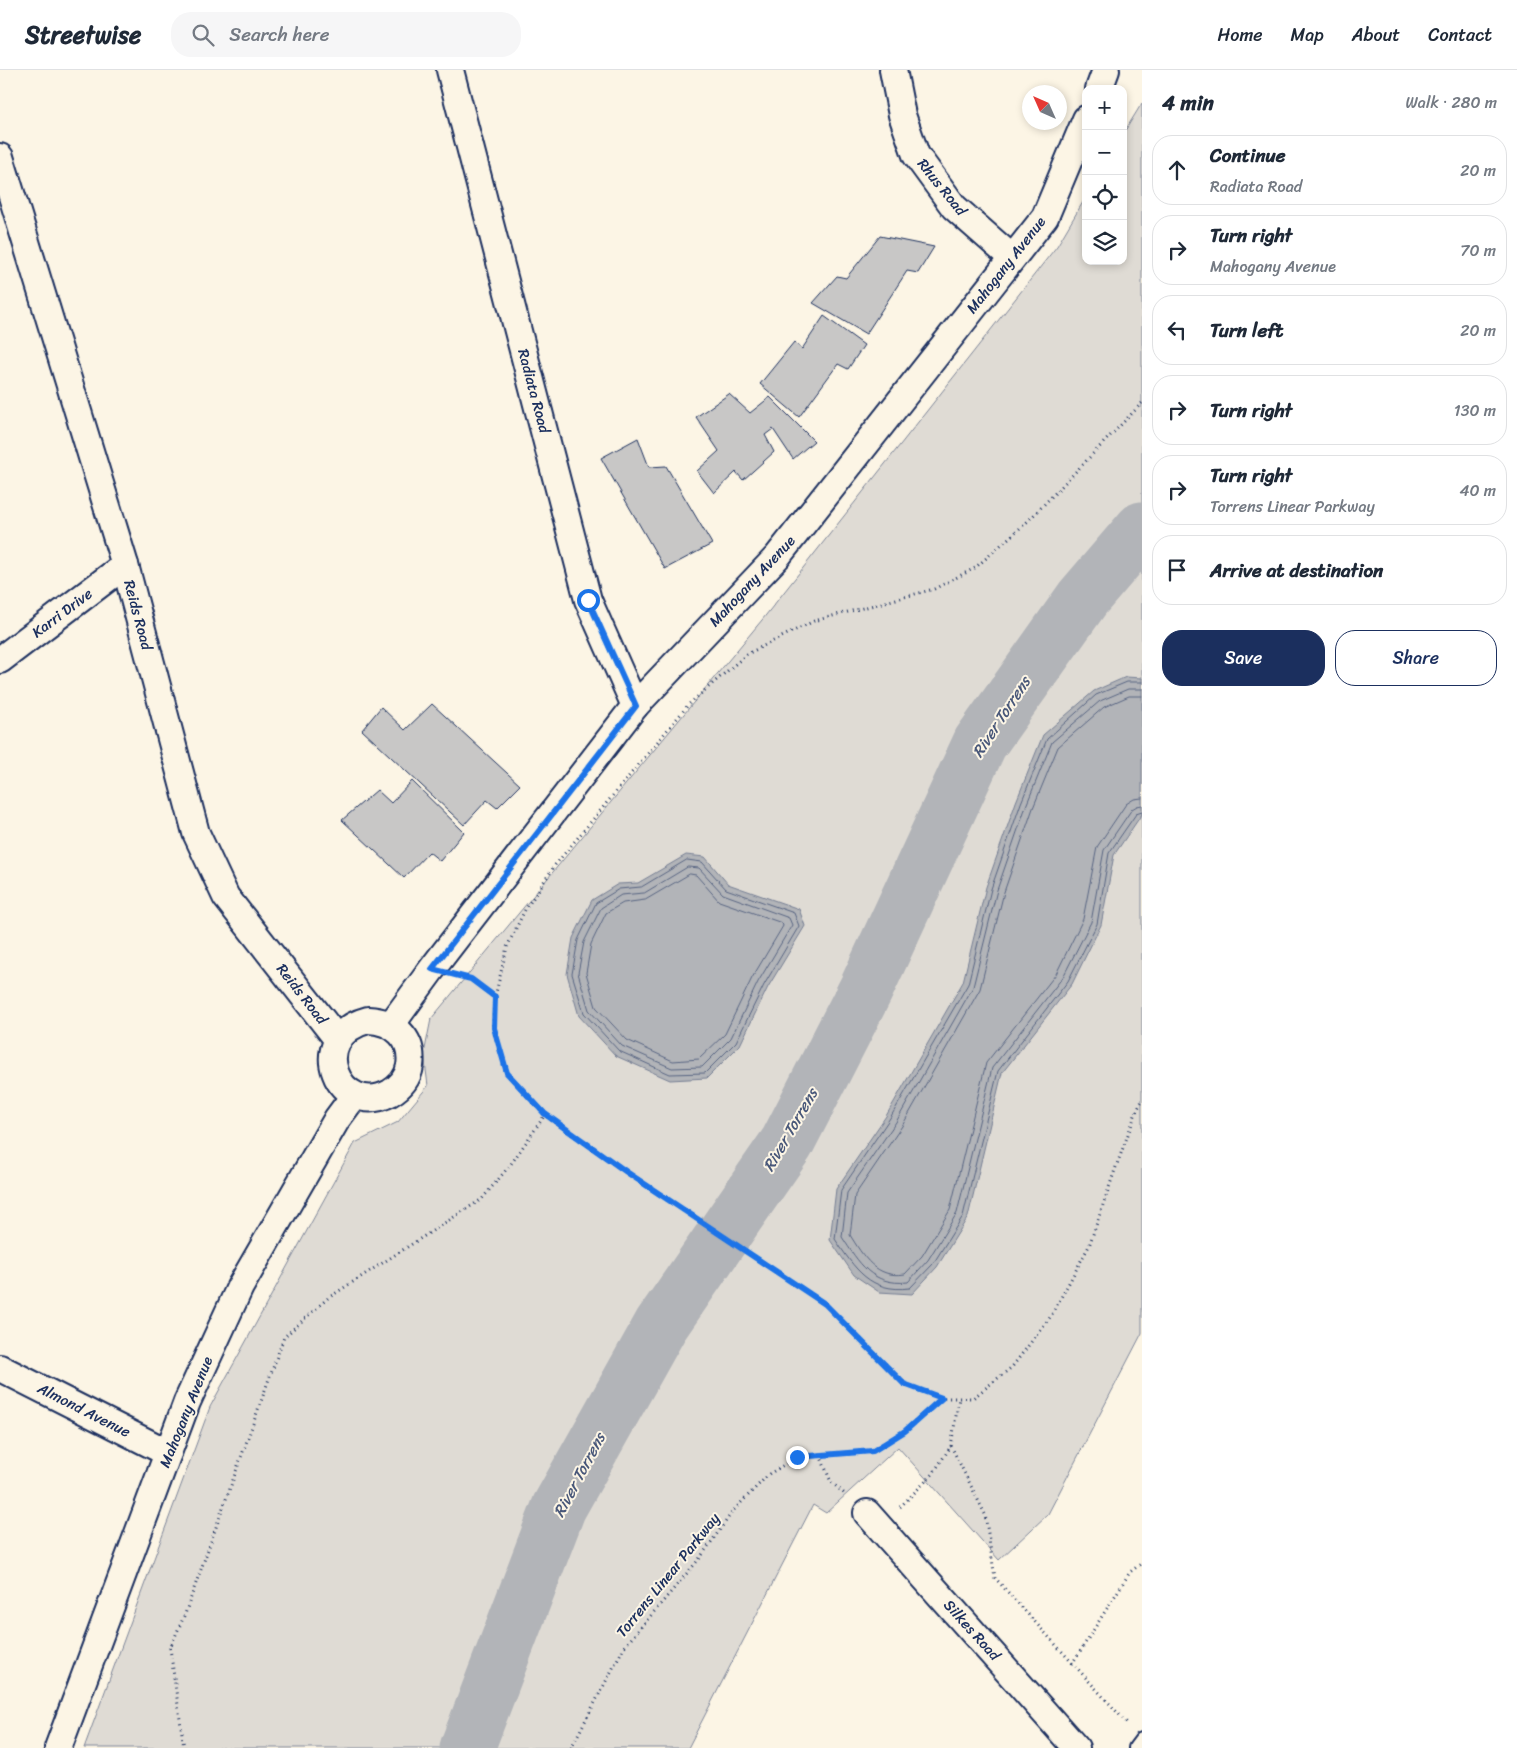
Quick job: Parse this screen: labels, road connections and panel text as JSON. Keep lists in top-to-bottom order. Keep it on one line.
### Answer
{"streets":{"street":["Rhus Road","Mahogany Avenue","Radiata Road","Karri Drive","Reids Road","Almond Avenue","Silkes Road"],"path":["Torrens Linear Parkway"]},"crossings":[["Rhus Road","Mahogany Avenue"],["Mahogany Avenue","Radiata Road"],["Mahogany Avenue","Reids Road"],["Mahogany Avenue","Almond Avenue"],["Karri Drive","Reids Road"]],"water":["River Torrens"],"north":"top left","page":{"header":"Streetwise","search":"Search here","nav":["Home","Map","About","Contact"],"heading":["4 min","Walk · 280 m"],"map_buttons":["+","−"],"list":[["Continue","Radiata Road","20 m"],["Turn right","Mahogany Avenue","70 m"],["Turn left","20 m"],["Turn right","130 m"],["Turn right","Torrens Linear Parkway","40 m"],"Arrive at destination"],"buttons":["Save","Share"]}}
